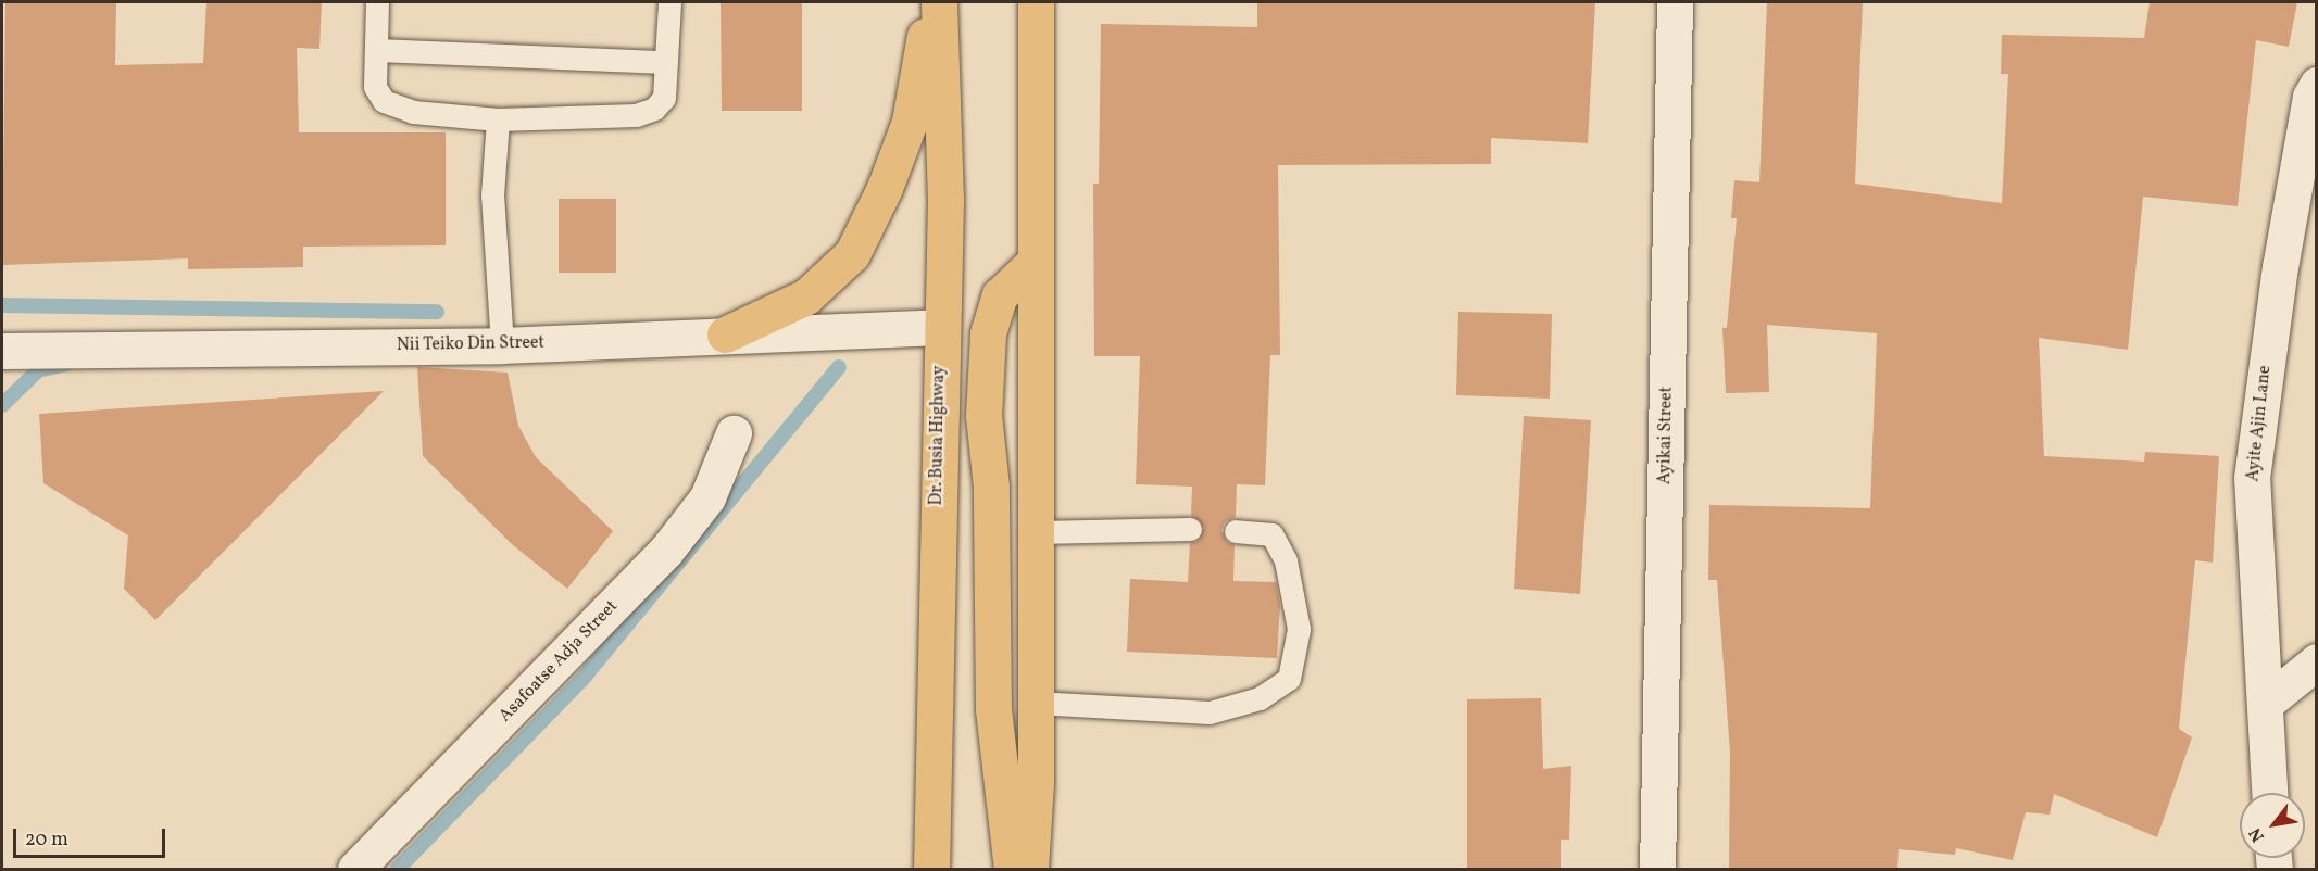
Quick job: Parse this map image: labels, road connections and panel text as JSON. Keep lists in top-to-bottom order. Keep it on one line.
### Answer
{"streets":{"highway":["Dr. Busia Highway"],"street":["Nii Teiko Din Street","Ayite Ajin Lane","Ayikai Street","Asafoatse Adja Street"]},"crossings":[["Nii Teiko Din Street","Dr. Busia Highway"]],"scale_bar":"20 m","north":"bottom left"}
